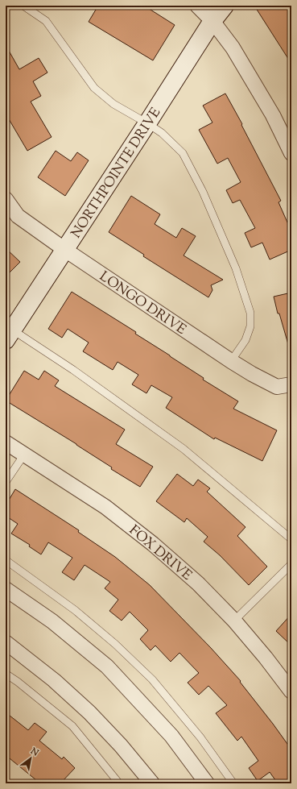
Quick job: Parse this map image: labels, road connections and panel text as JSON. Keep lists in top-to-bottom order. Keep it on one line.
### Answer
{"streets":{"street":["NORTHPOINTE DRIVE","LONGO DRIVE","FOX DRIVE"]},"crossings":[["NORTHPOINTE DRIVE","LONGO DRIVE"]],"north":"top right"}
